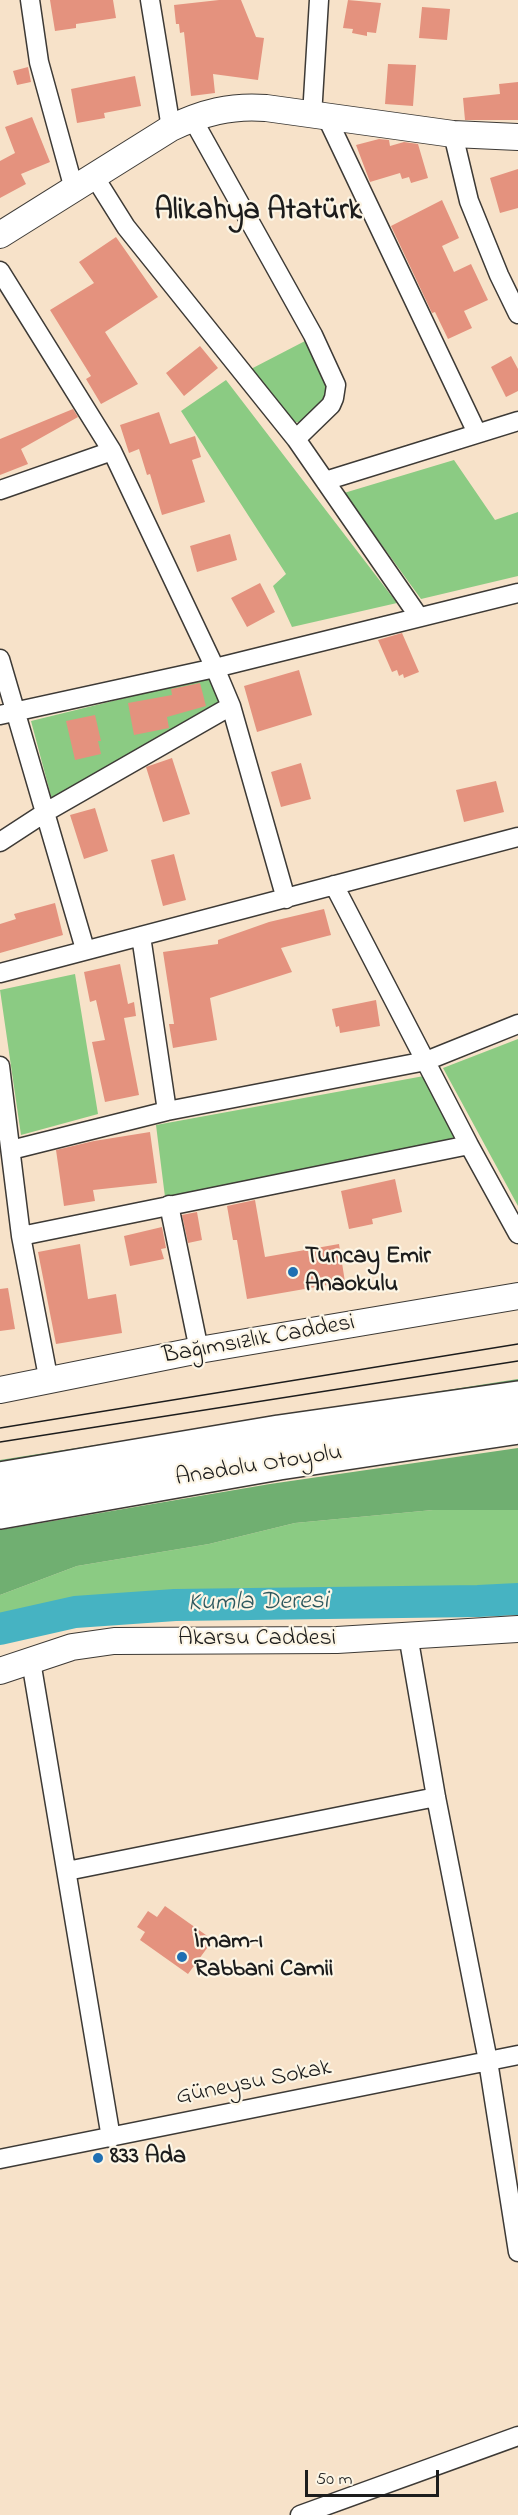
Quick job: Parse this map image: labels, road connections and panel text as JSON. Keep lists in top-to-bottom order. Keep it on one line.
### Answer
{"streets":{"highway":["Anadolu Otoyolu"],"street":["Bağımsızlık Caddesi","Akarsu Caddesi","Güneysu Sokak"]},"districts":["Alikahya Atatürk"],"water":["Kumla Deresi"],"places":["Tuncay Emir Anaokulu","İmam-ı Rabbani Camii","833 Ada"],"scale_bar":"50 m"}
